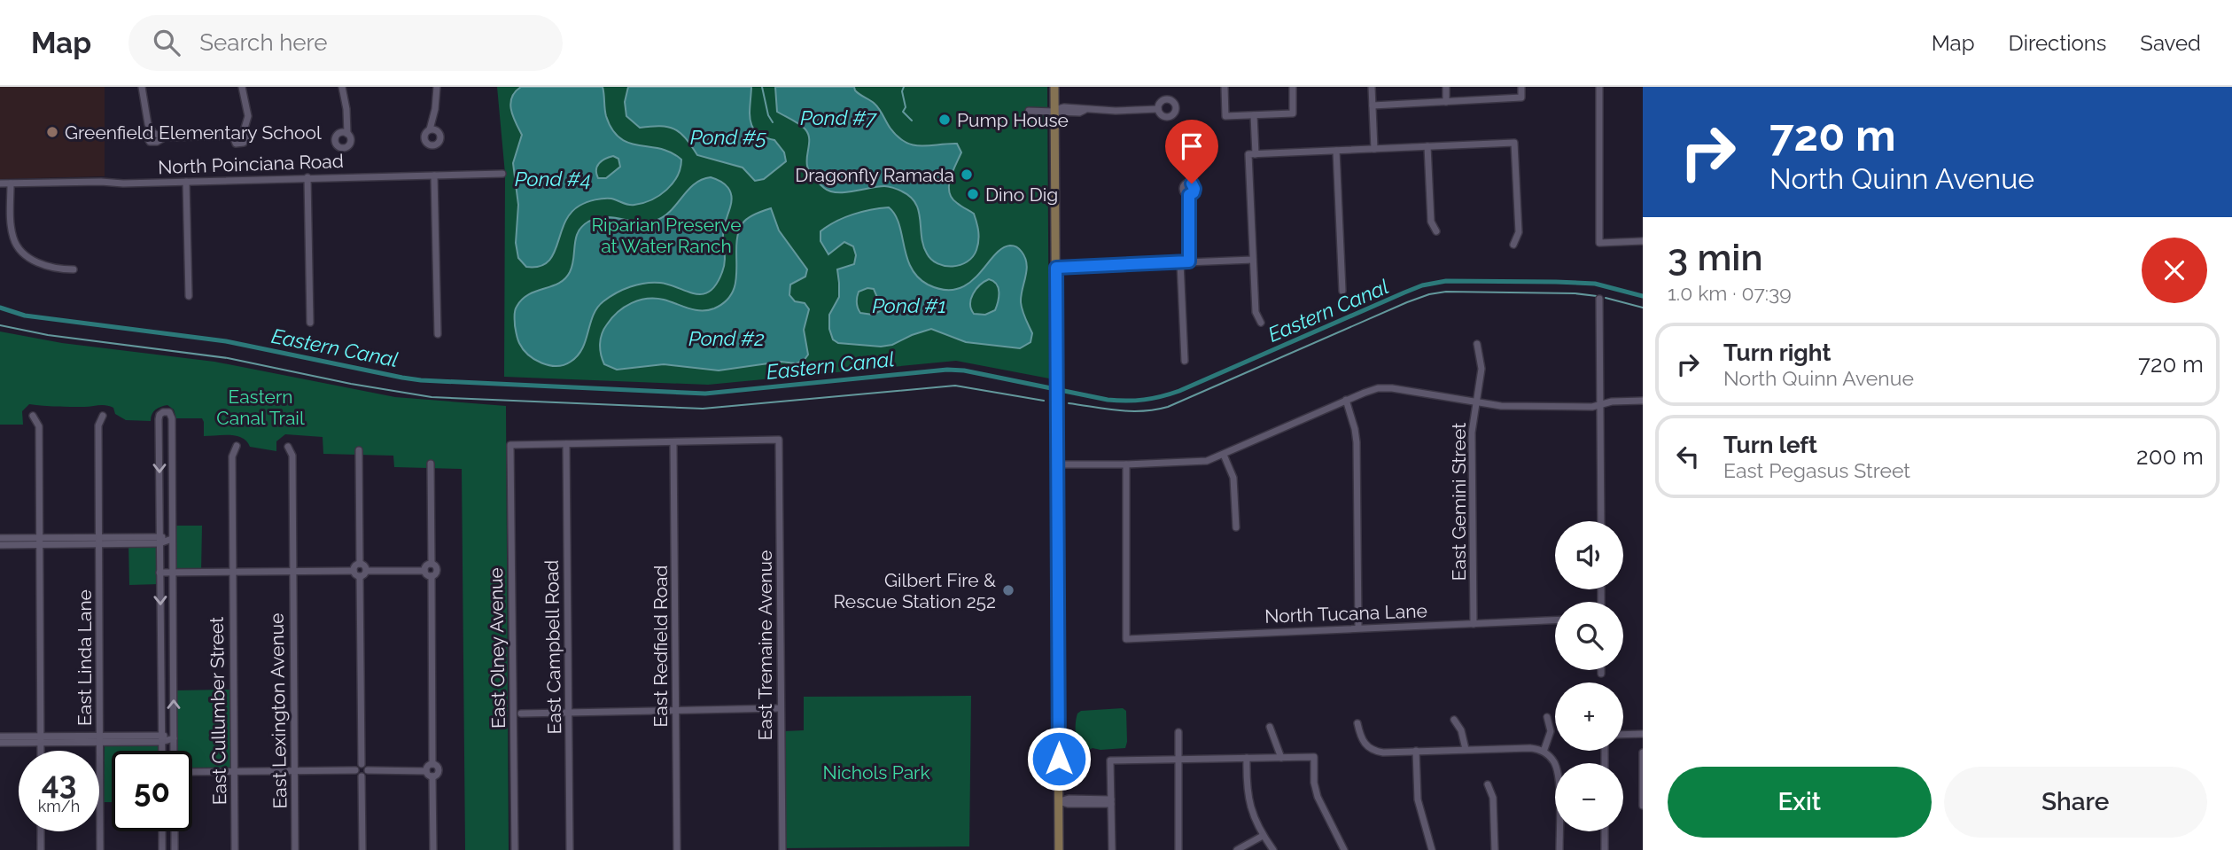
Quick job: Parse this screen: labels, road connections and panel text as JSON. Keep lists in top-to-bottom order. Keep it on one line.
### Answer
{"streets":{"street":["North Poinciana Road","East Gemini Street","North Tucana Lane","East Tremaine Avenue","East Redfield Road","East Campbell Road","East Olney Avenue","East Linda Lane","East Cullumber Street","East Lexington Avenue"]},"crossings":[["East Gemini Street","North Tucana Lane"],["East Tremaine Avenue","East Redfield Road"],["East Campbell Road","East Olney Avenue"]],"water":["Pond #7","Pond #5","Pond #4","Pond #1","Eastern Canal","Pond #2"],"parks":["Riparian Preserve at Water Ranch","Eastern Canal Trail","Nichols Park"],"places":["Pump House","Greenfield Elementary School","Dragonfly Ramada","Dino Dig","Gilbert Fire & Rescue Station 252"],"page":{"header":"Map","search":"Search here","nav":["Map","Directions","Saved"],"turn":["720 m","North Quinn Avenue"],"heading":["3 min","1.0 km · 07:39"],"list":[{"name":"Turn right","note":"North Quinn Avenue","value":"720 m"},{"name":"Turn left","note":"East Pegasus Street","value":"200 m"}],"map_buttons":["+","−"],"speed":"43 km/h","limit":"50","buttons":["Exit","Share"]}}
